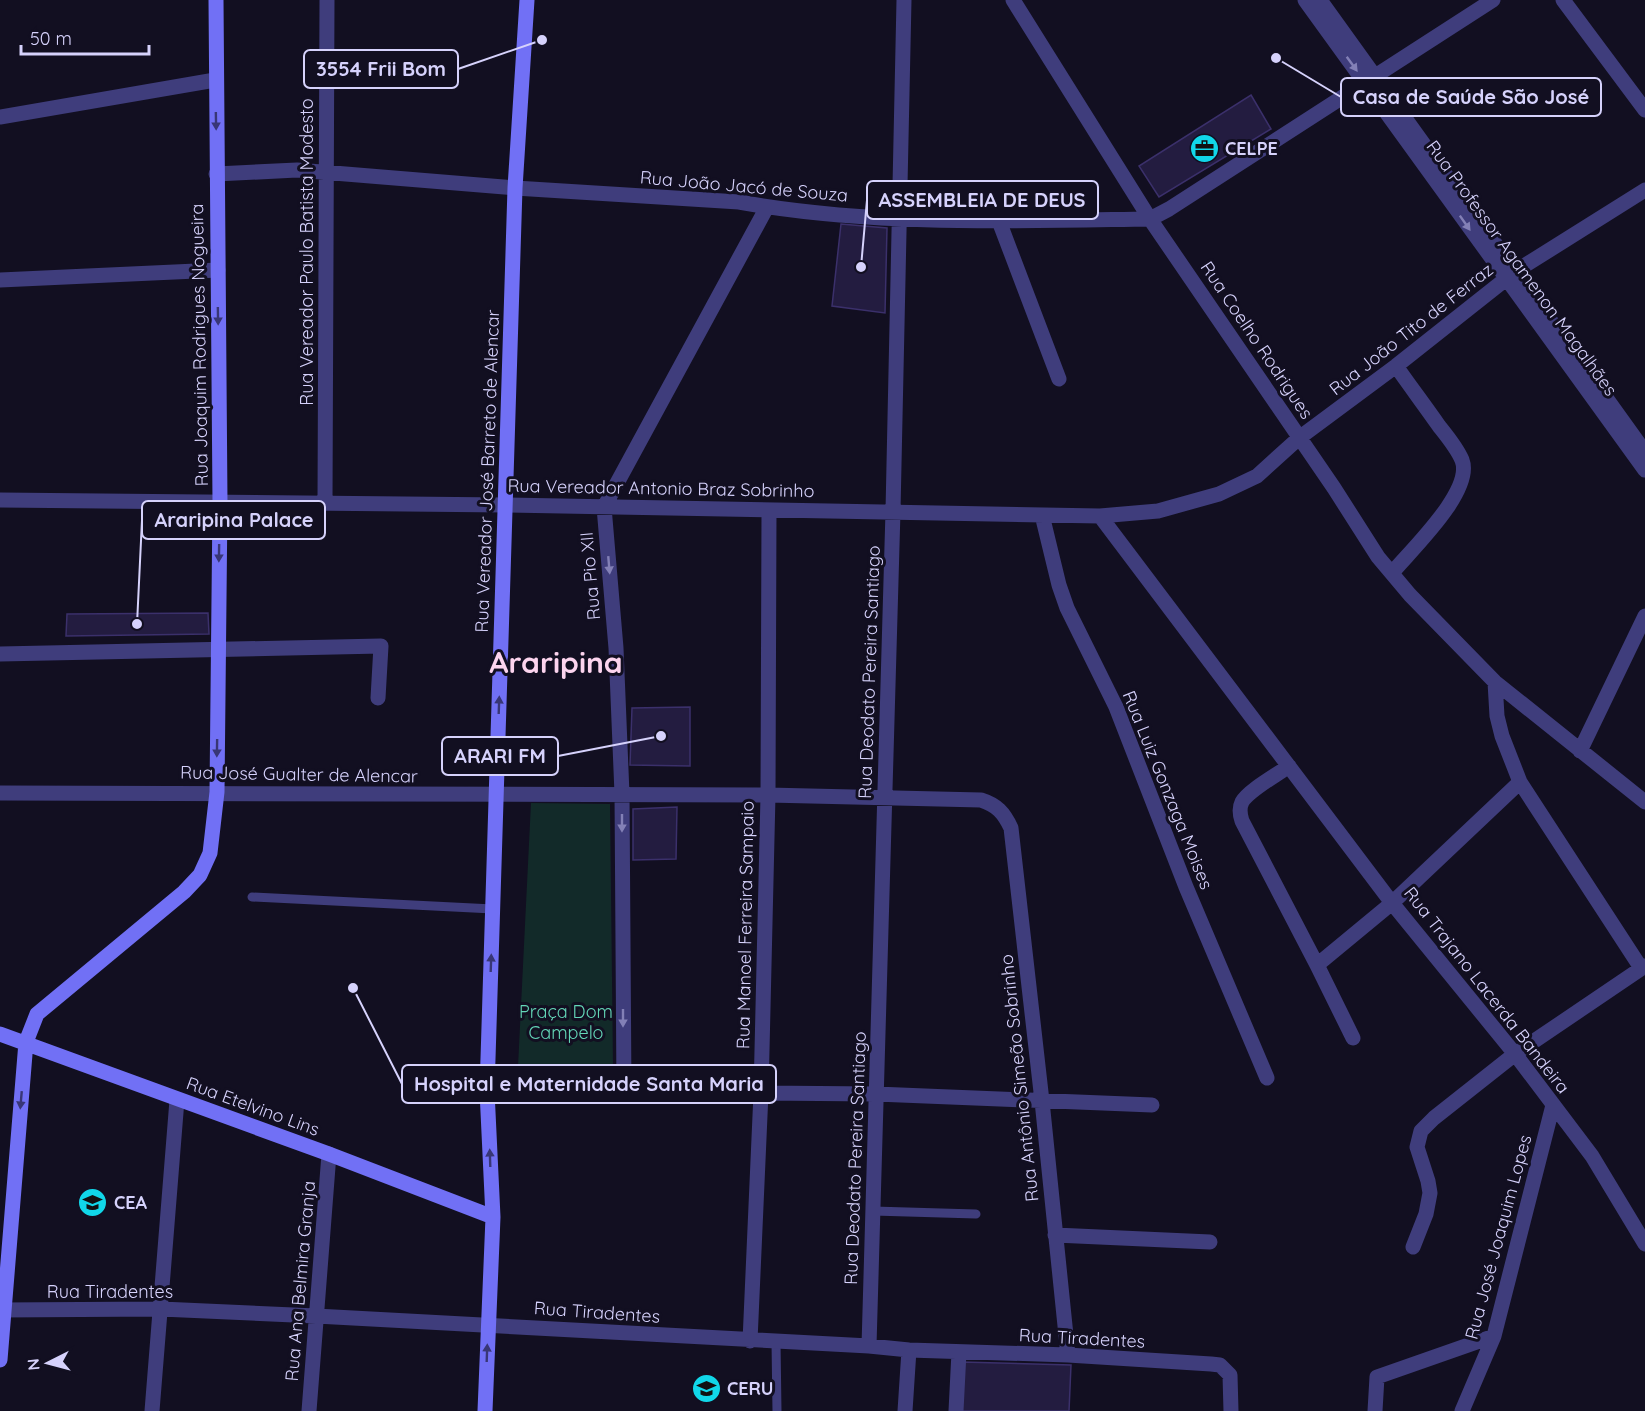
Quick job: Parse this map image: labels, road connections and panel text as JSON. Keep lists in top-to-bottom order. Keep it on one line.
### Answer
{"streets":{"main road":["Rua Joaquim Rodrigues Nogueira","Rua Vereador José Barreto de Alencar","Rua Etelvino Lins"],"street":["Rua João Jacó de Souza","Rua Vereador Paulo Batista Modesto","Rua Professor Agamenon Magalhães","Rua João Tito de Ferraz","Rua Coelho Rodrigues","Rua Vereador Antonio Braz Sobrinho","Rua Pio XII","Rua Deodato Pereira Santiago","Rua José Gualter de Alencar","Rua Luiz Gonzaga Moises","Rua Manoel Ferreira Sampaio","Rua Trajano Lacerda Bandeira","Rua Antônio Simeão Sobrinho","Rua José Joaquim Lopes","Rua Ana Belmira Granja","Rua Tiradentes"]},"crossings":[["Rua João Jacó de Souza","Rua Vereador Paulo Batista Modesto"],["Rua João Jacó de Souza","Rua Professor Agamenon Magalhães"],["Rua João Jacó de Souza","Rua Coelho Rodrigues"],["Rua João Jacó de Souza","Rua Joaquim Rodrigues Nogueira"],["Rua João Jacó de Souza","Rua Vereador José Barreto de Alencar"],["Rua João Jacó de Souza","Rua Pio XII"],["Rua João Jacó de Souza","Rua Deodato Pereira Santiago"],["Rua Vereador Paulo Batista Modesto","Rua Vereador Antonio Braz Sobrinho"],["Rua Professor Agamenon Magalhães","Rua João Tito de Ferraz"],["Rua João Tito de Ferraz","Rua Coelho Rodrigues"],["Rua João Tito de Ferraz","Rua Vereador Antonio Braz Sobrinho"],["Rua Coelho Rodrigues","Rua Vereador Antonio Braz Sobrinho"],["Rua Joaquim Rodrigues Nogueira","Rua Vereador Antonio Braz Sobrinho"],["Rua Joaquim Rodrigues Nogueira","Rua José Gualter de Alencar"],["Rua Joaquim Rodrigues Nogueira","Rua Etelvino Lins"],["Rua Joaquim Rodrigues Nogueira","Rua Tiradentes"],["Rua Vereador José Barreto de Alencar","Rua Vereador Antonio Braz Sobrinho"],["Rua Vereador José Barreto de Alencar","Rua José Gualter de Alencar"],["Rua Vereador José Barreto de Alencar","Rua Etelvino Lins"],["Rua Vereador José Barreto de Alencar","Rua Tiradentes"],["Rua Vereador Antonio Braz Sobrinho","Rua Pio XII"],["Rua Vereador Antonio Braz Sobrinho","Rua Deodato Pereira Santiago"],["Rua Vereador Antonio Braz Sobrinho","Rua Luiz Gonzaga Moises"],["Rua Vereador Antonio Braz Sobrinho","Rua Manoel Ferreira Sampaio"],["Rua Vereador Antonio Braz Sobrinho","Rua Trajano Lacerda Bandeira"],["Rua Pio XII","Rua José Gualter de Alencar"],["Rua Deodato Pereira Santiago","Rua José Gualter de Alencar"],["Rua Deodato Pereira Santiago","Rua Tiradentes"],["Rua José Gualter de Alencar","Rua Manoel Ferreira Sampaio"],["Rua José Gualter de Alencar","Rua Antônio Simeão Sobrinho"],["Rua Manoel Ferreira Sampaio","Rua Tiradentes"],["Rua Trajano Lacerda Bandeira","Rua José Joaquim Lopes"],["Rua Antônio Simeão Sobrinho","Rua Tiradentes"],["Rua Etelvino Lins","Rua Ana Belmira Granja"],["Rua Ana Belmira Granja","Rua Tiradentes"]],"one_way":["Rua Joaquim Rodrigues Nogueira","Rua Vereador José Barreto de Alencar","Rua Pio XII"],"districts":["Araripina"],"parks":["Praça Dom Campelo"],"places":{"other":["3554 Frii Bom","Casa de Saúde São José","ASSEMBLEIA DE DEUS","Araripina Palace","ARARI FM","Hospital e Maternidade Santa Maria"],"office":["CELPE"],"school or university":["CEA","CERU"]},"scale_bar":"50 m","north":"left"}
